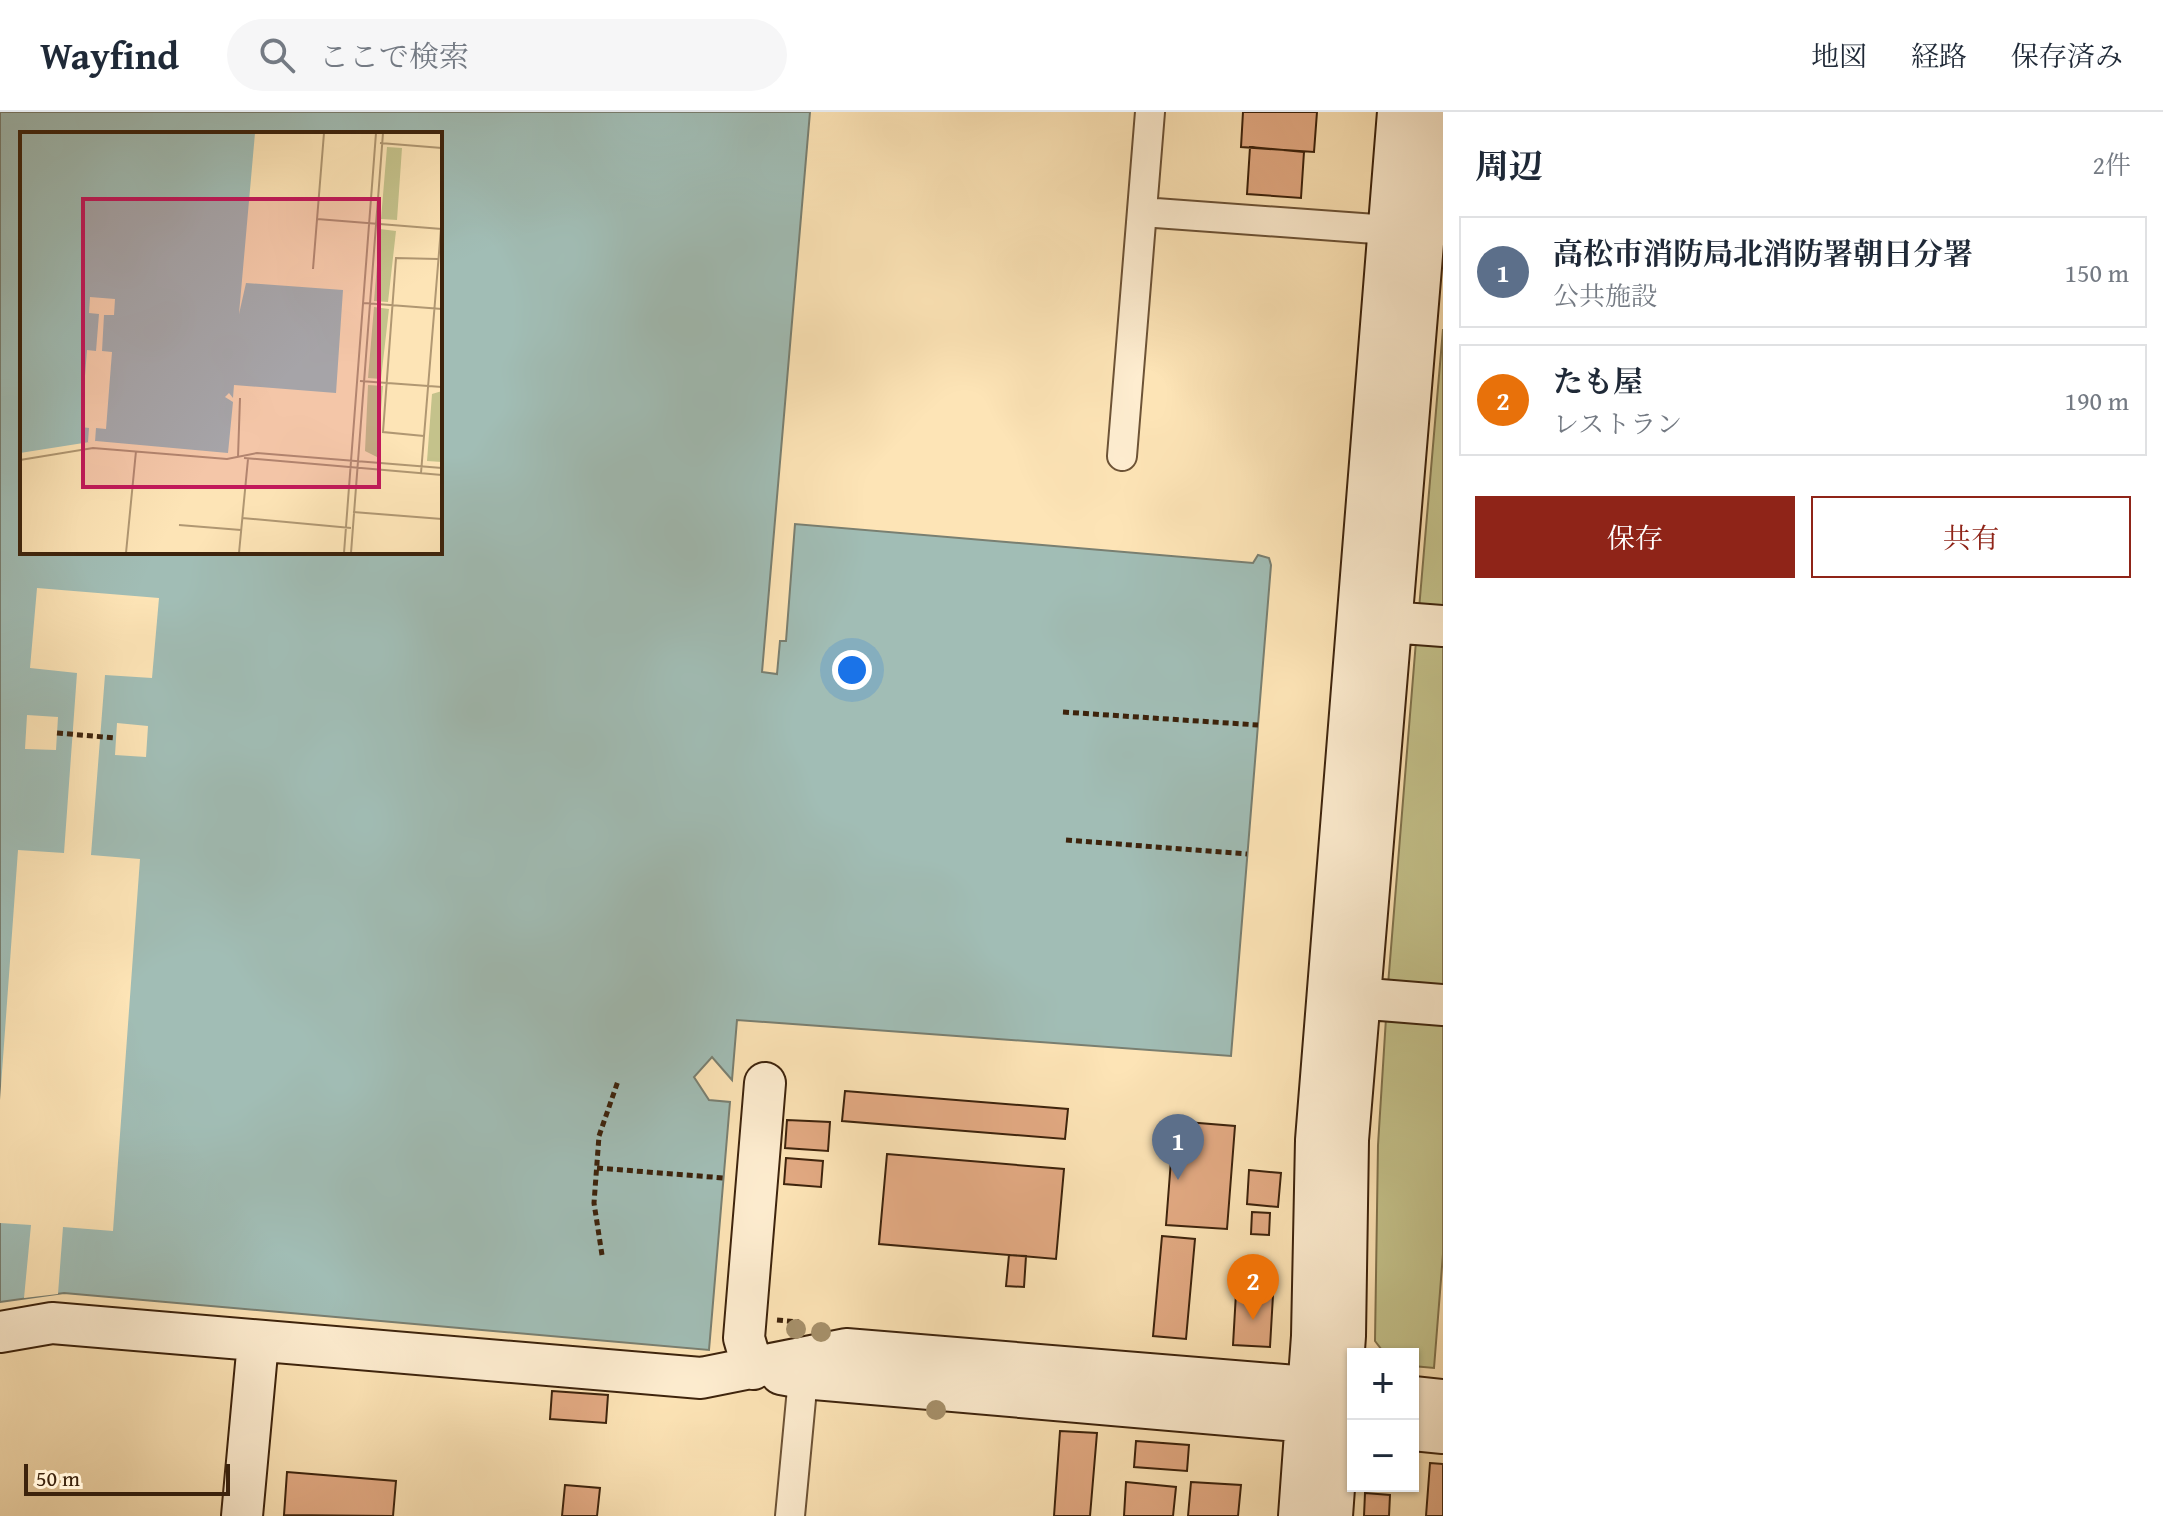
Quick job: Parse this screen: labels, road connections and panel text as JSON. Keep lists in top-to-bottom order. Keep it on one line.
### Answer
{"scale_bar":"50 m","page":{"header":"Wayfind","search":"ここで検索","nav":["地図","経路","保存済み"],"heading":["周辺","2件"],"list":[{"mark":"1","name":"高松市消防局北消防署朝日分署","note":"公共施設","value":"150 m"},{"mark":"2","name":"たも屋","note":"レストラン","value":"190 m"}],"buttons":["保存","共有"],"pins":["1","2"],"map_buttons":["+","−"],"scale":"50 m"}}
